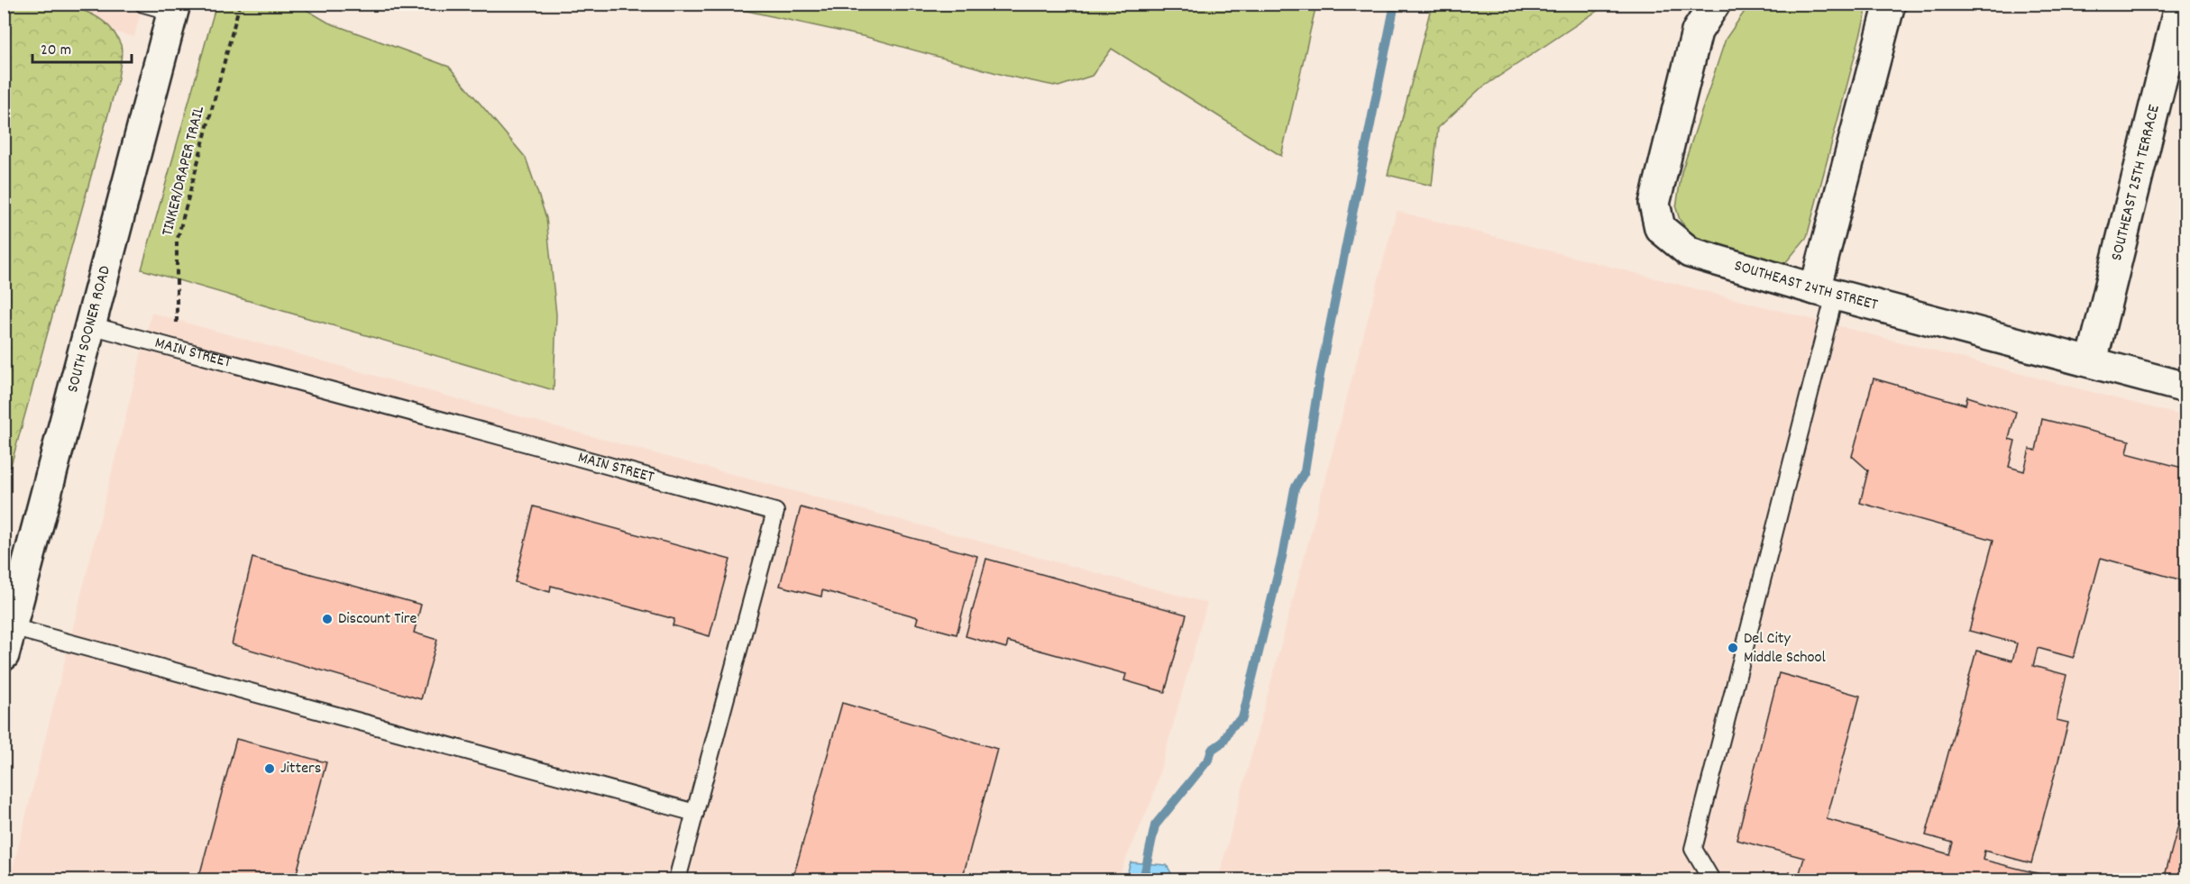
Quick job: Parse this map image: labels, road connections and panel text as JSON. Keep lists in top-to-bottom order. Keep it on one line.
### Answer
{"streets":{"street":["SOUTHEAST 25TH TERRACE","SOUTHEAST 24TH STREET","SOUTH SOONER ROAD"],"lane":["MAIN STREET"],"path":["TINKER/DRAPER TRAIL"]},"crossings":[["TINKER/DRAPER TRAIL","MAIN STREET"],["SOUTHEAST 25TH TERRACE","SOUTHEAST 24TH STREET"],["SOUTH SOONER ROAD","MAIN STREET"]],"places":["Discount Tire","Del City Middle School","Jitters"],"scale_bar":"20 m"}
